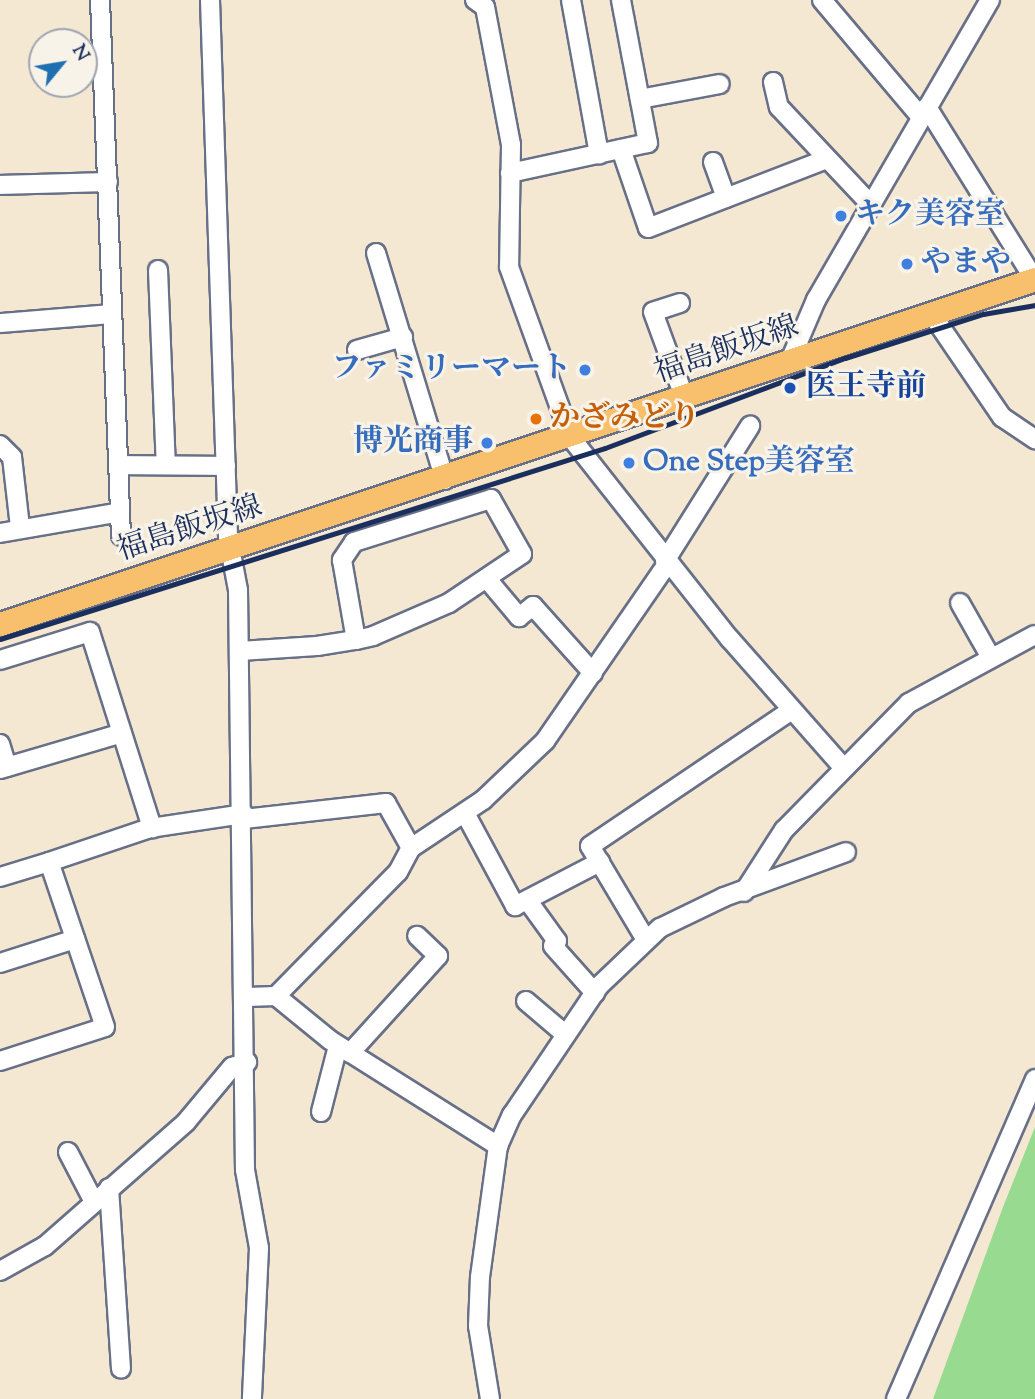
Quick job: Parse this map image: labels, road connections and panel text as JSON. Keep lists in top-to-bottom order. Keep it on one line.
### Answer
{"streets":{"main road":["福島飯坂線"]},"places":["キク美容室","やまや","ファミリーマート","医王寺前","かざみどり","博光商事","One Step美容室"],"north":"top right"}
